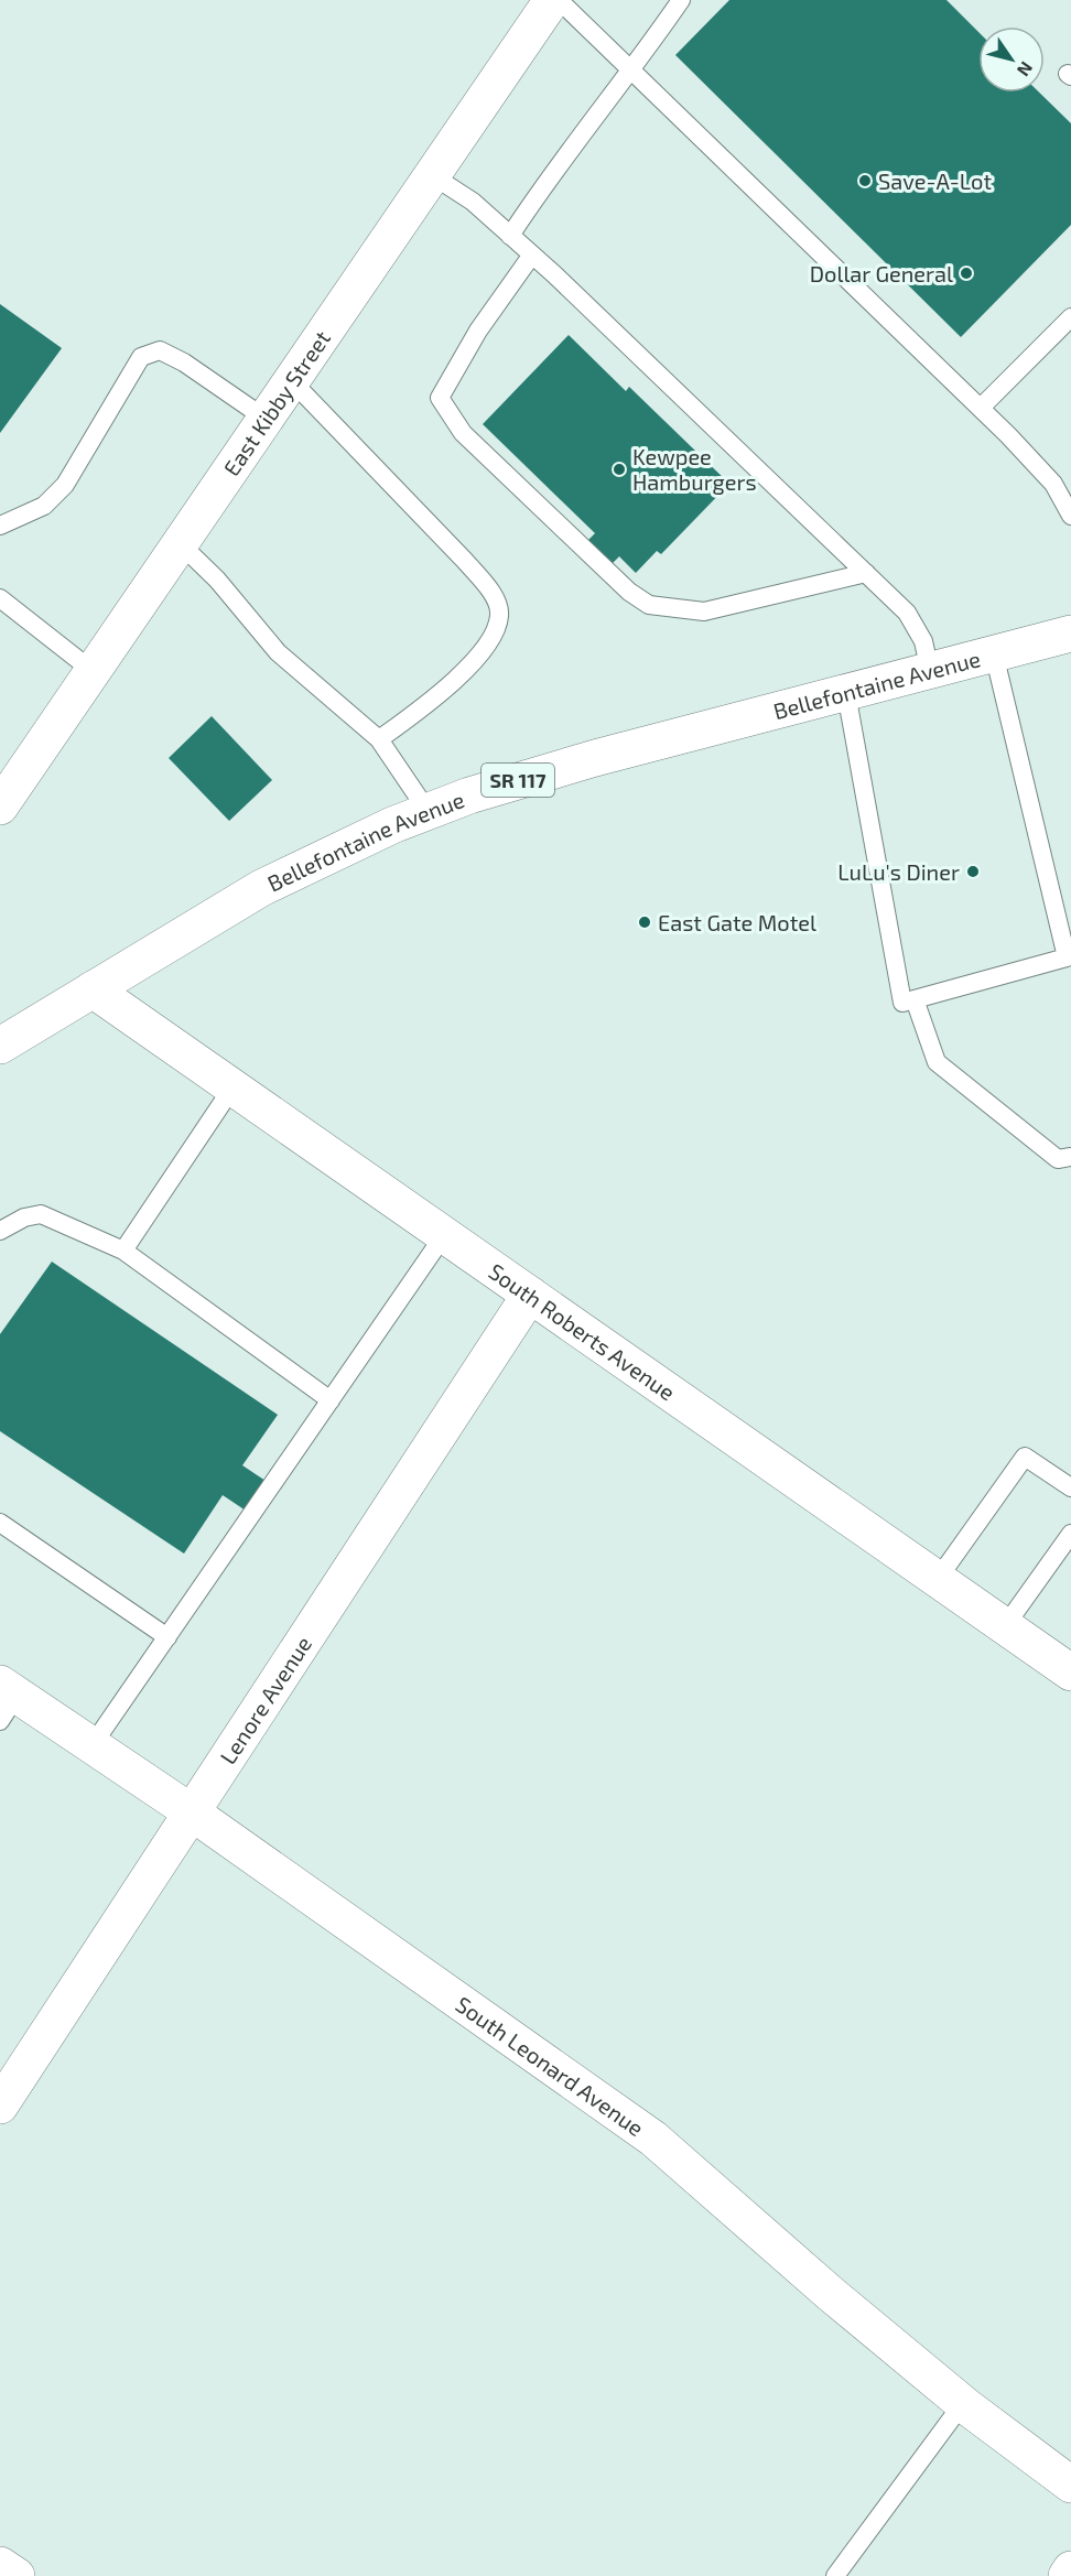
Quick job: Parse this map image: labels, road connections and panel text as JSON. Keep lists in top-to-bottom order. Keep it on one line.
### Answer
{"streets":{"street":["East Kibby Street","Bellefontaine Avenue","SR 117","South Roberts Avenue","Lenore Avenue","South Leonard Avenue"]},"crossings":[["Bellefontaine Avenue","South Roberts Avenue"],["South Roberts Avenue","Lenore Avenue"],["Lenore Avenue","South Leonard Avenue"]],"places":["Save-A-Lot","Dollar General","Kewpee Hamburgers","LuLu's Diner","East Gate Motel"],"north":"bottom right"}
